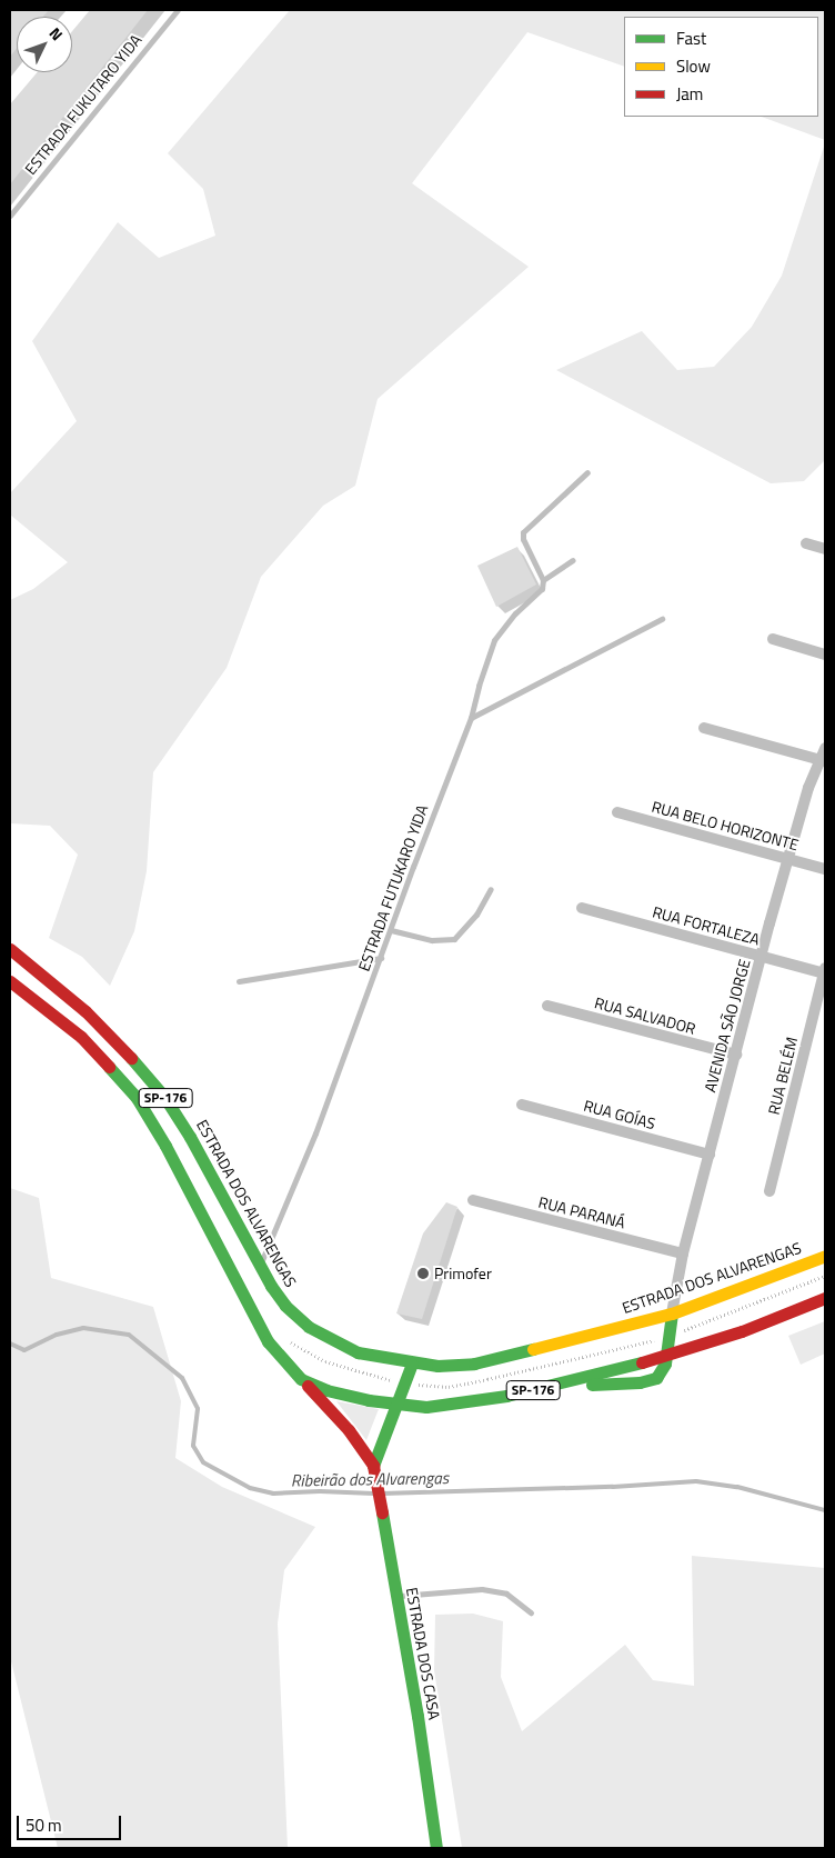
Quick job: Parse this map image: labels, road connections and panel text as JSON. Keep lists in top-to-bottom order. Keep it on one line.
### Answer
{"streets":{"main road":["SP-176","ESTRADA DOS ALVARENGAS","ESTRADA DOS CASA"],"street":["RUA BELO HORIZONTE","RUA FORTALEZA","RUA SALVADOR","AVENIDA SÃO JORGE","RUA BELÉM","RUA GOÍAS","RUA PARANÁ"],"lane":["ESTRADA FUKUTARO YIDA","ESTRADA FUTUKARO YIDA"]},"crossings":[["RUA BELO HORIZONTE","AVENIDA SÃO JORGE"],["ESTRADA FUTUKARO YIDA","ESTRADA DOS ALVARENGAS"],["RUA FORTALEZA","AVENIDA SÃO JORGE"],["RUA FORTALEZA","RUA BELÉM"],["RUA SALVADOR","AVENIDA SÃO JORGE"],["AVENIDA SÃO JORGE","RUA GOÍAS"],["AVENIDA SÃO JORGE","ESTRADA DOS ALVARENGAS"],["AVENIDA SÃO JORGE","RUA PARANÁ"]],"water":["Ribeirão dos Alvarengas"],"places":["Primofer"],"legend":["Fast","Slow","Jam"],"scale_bar":"50 m","north":"top right"}
